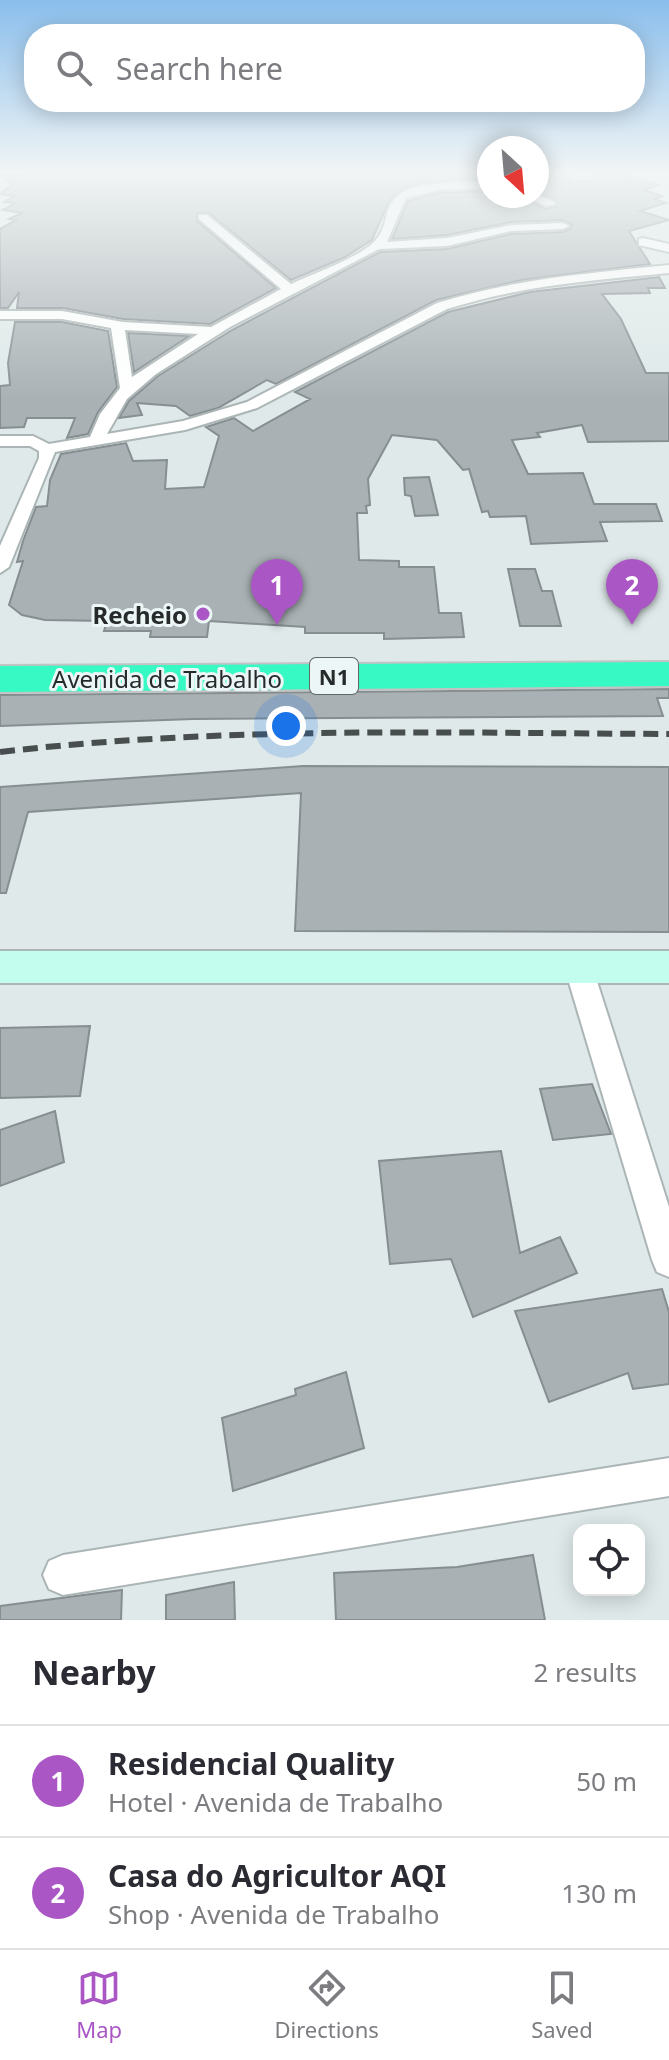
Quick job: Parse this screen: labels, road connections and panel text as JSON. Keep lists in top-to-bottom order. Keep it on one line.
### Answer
{"streets":{"highway":["N1","Avenida de Trabalho"]},"places":["Recheio"],"north":"bottom right","page":{"search":"Search here","pins":["1","2"],"heading":["Nearby","2 results"],"list":[{"mark":"1","name":"Residencial Quality","note":"Hotel · Avenida de Trabalho","value":"50 m"},{"mark":"2","name":"Casa do Agricultor AQI","note":"Shop · Avenida de Trabalho","value":"130 m"}],"nav":["Map","Directions","Saved"]}}
